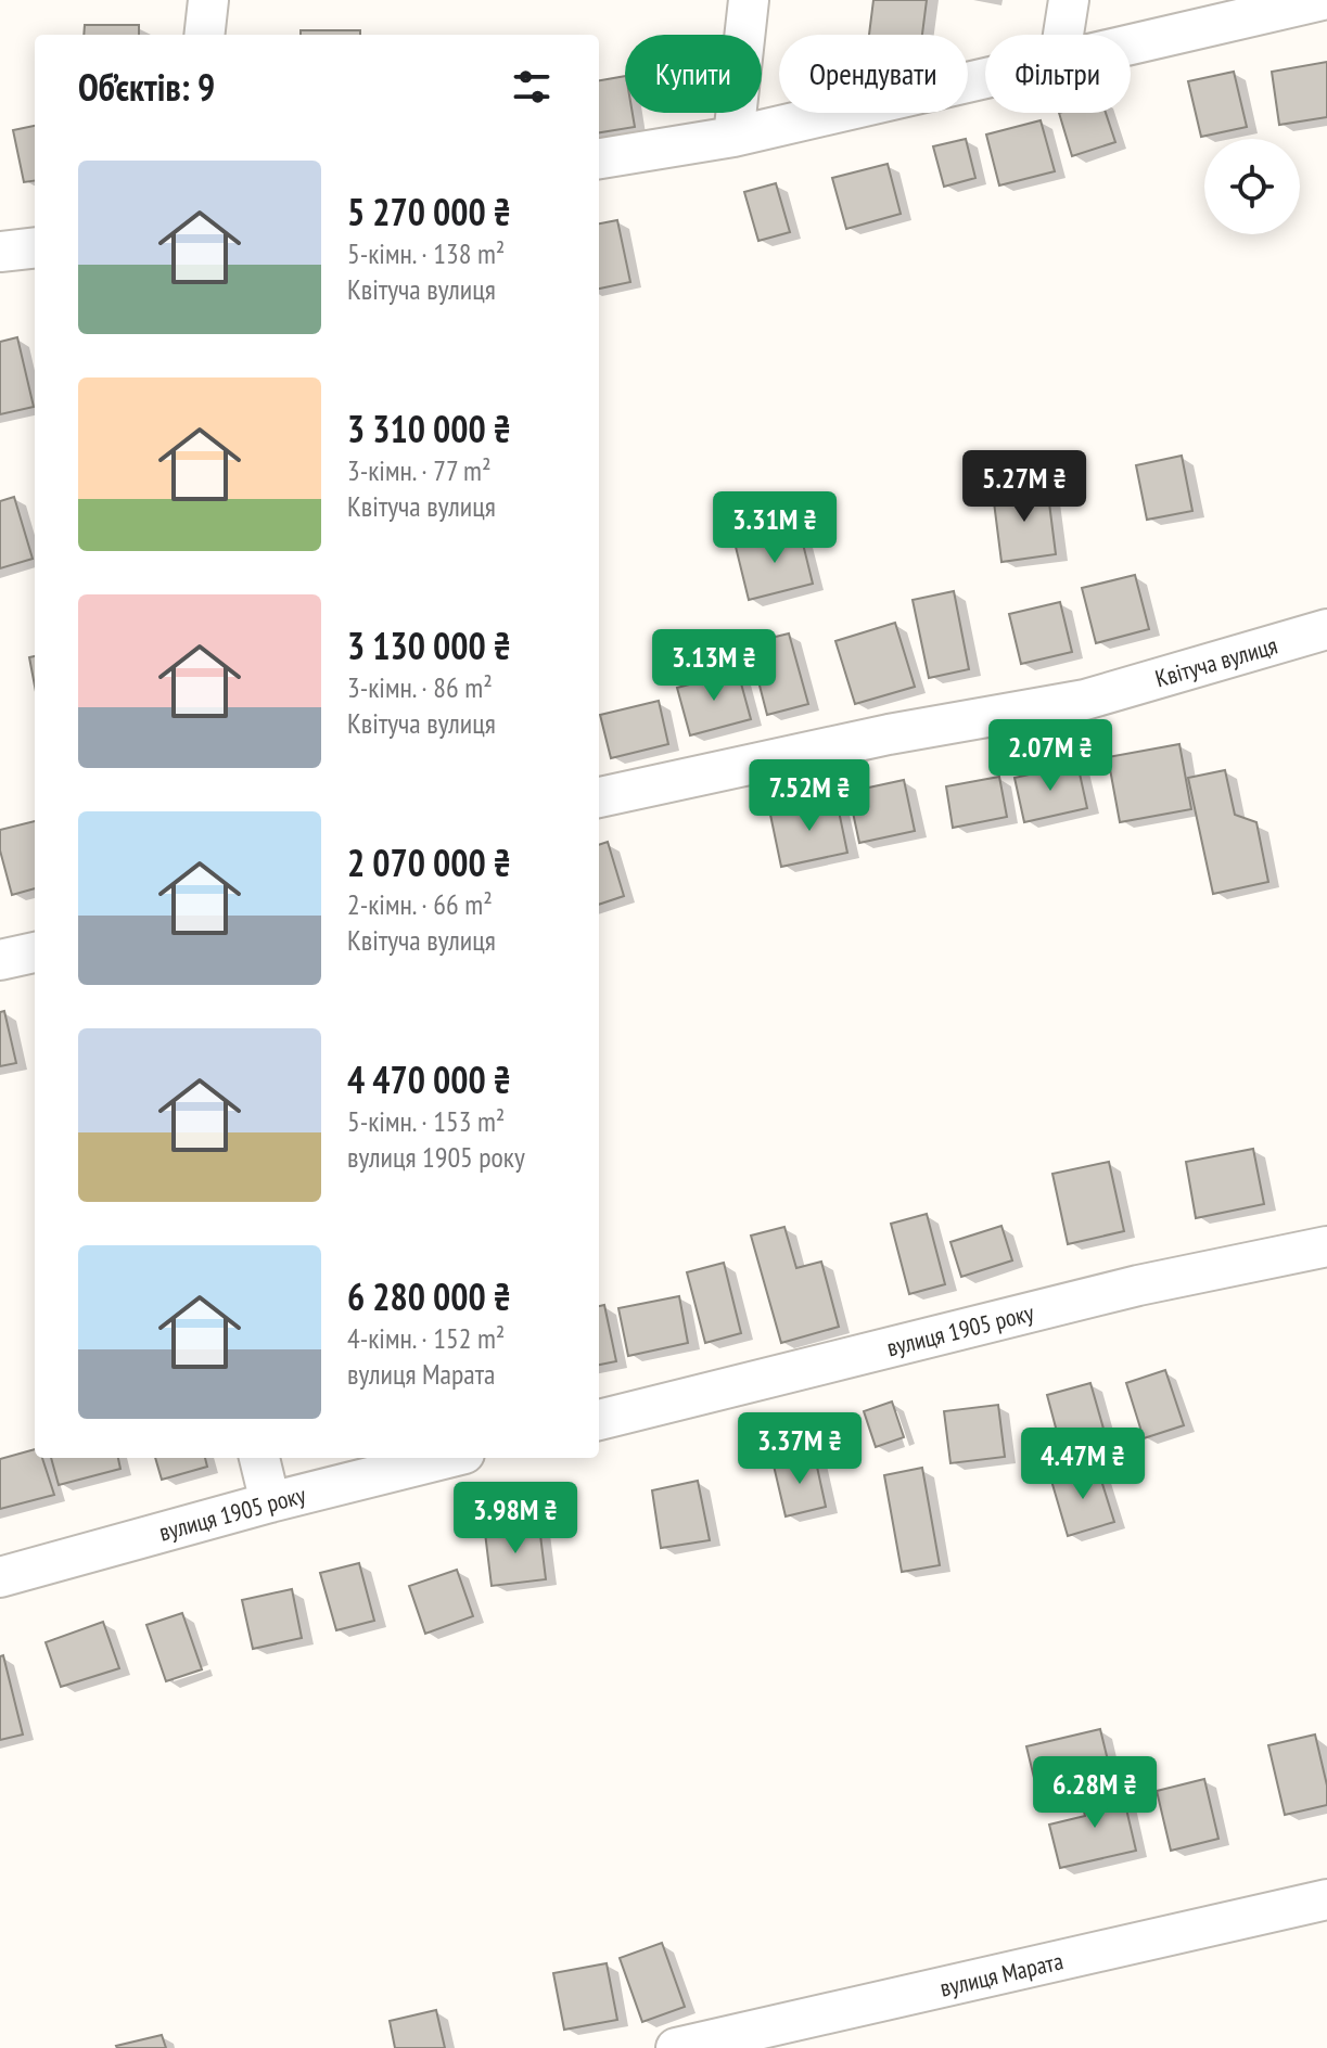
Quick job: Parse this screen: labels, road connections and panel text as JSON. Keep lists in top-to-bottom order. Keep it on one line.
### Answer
{"streets":{"street":["Квітуча вулиця","вулиця 1905 року","вулиця Марата"]},"page":{"chip":["Купити","Орендувати","Фільтри"],"heading":"Об’єктів: 9","list":[{"name":"5 270 000 ₴","note":"5-кімн. · 138 m² · Квітуча вулиця"},{"name":"3 310 000 ₴","note":"3-кімн. · 77 m² · Квітуча вулиця"},{"name":"3 130 000 ₴","note":"3-кімн. · 86 m² · Квітуча вулиця"},{"name":"2 070 000 ₴","note":"2-кімн. · 66 m² · Квітуча вулиця"},{"name":"4 470 000 ₴","note":"5-кімн. · 153 m² · вулиця 1905 року"},{"name":"6 280 000 ₴","note":"4-кімн. · 152 m² · вулиця Марата"}],"price":["5.27M ₴","3.31M ₴","3.13M ₴","2.07M ₴","7.52M ₴","3.37M ₴","4.47M ₴","3.98M ₴","6.28M ₴"]}}
